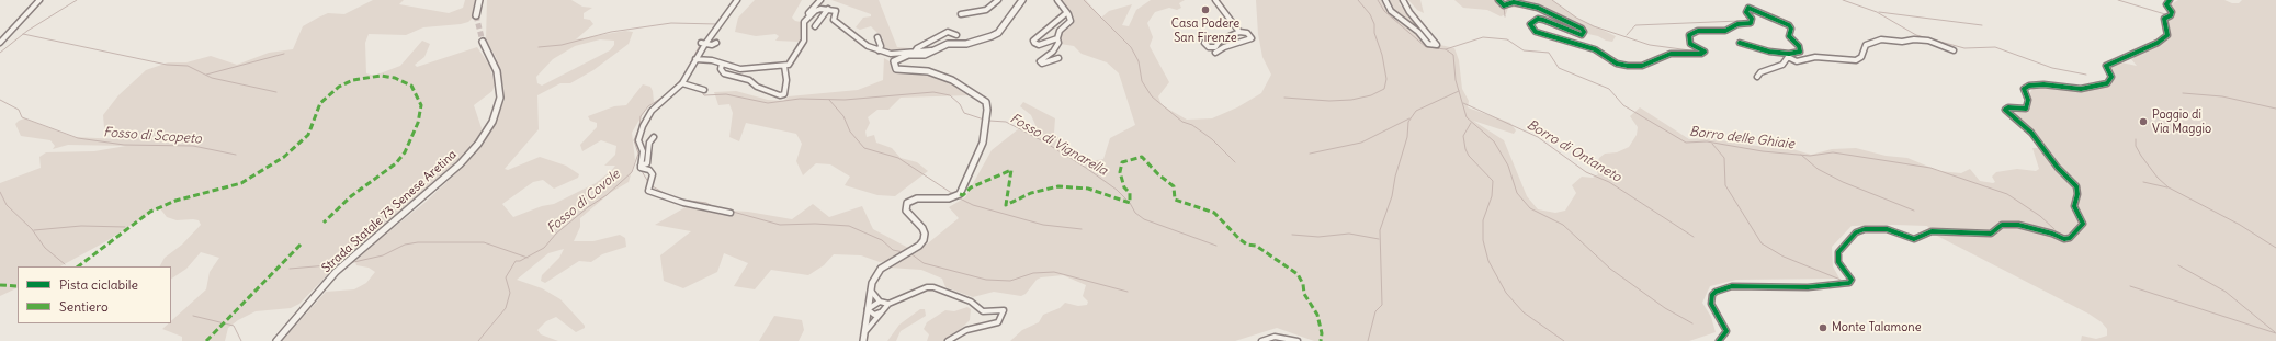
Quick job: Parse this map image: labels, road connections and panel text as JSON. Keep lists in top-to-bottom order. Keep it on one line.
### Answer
{"streets":{"main road":["Strada Statale 73 Senese Aretina"]},"water":["Fosso di Scopeto","Borro delle Ghiaie","Fosso di Vignarella","Borro di Ontaneto","Fosso di Covole"],"places":["Casa Podere San Firenze","Poggio di Via Maggio","Monte Talamone"],"legend":["Pista ciclabile","Sentiero"]}
